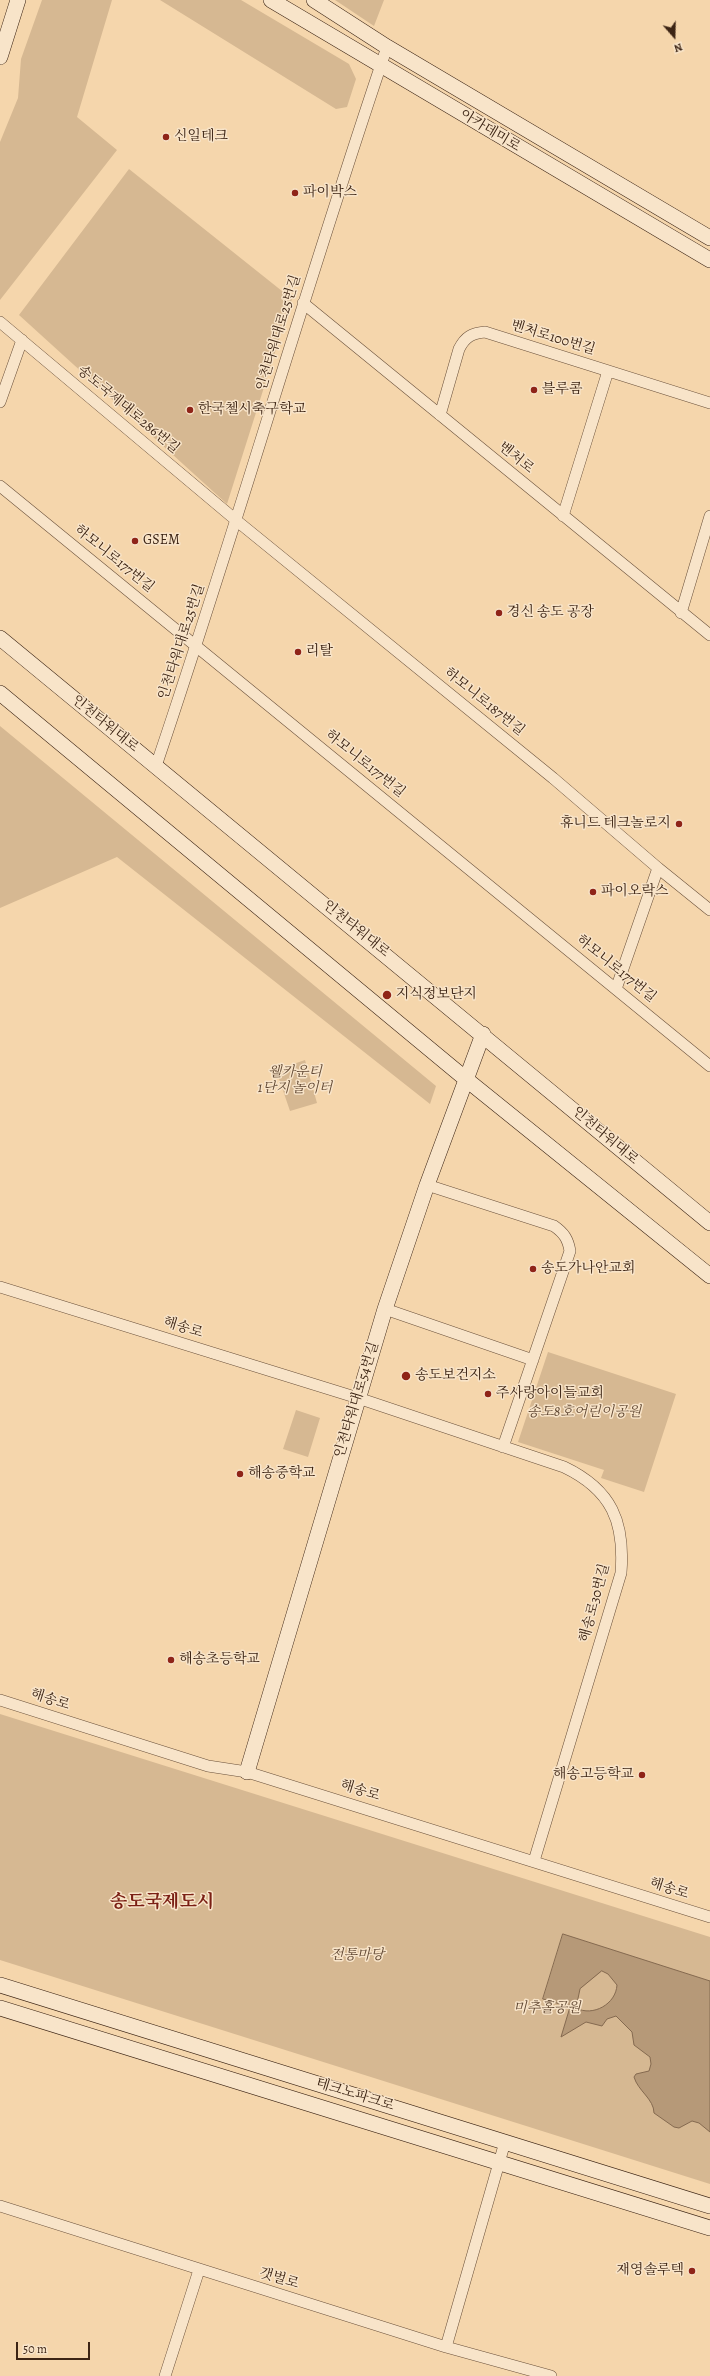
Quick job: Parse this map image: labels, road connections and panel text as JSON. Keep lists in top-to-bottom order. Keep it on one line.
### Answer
{"streets":{"main road":["아카데미로","인천타워대로","인천타워대로54번길","테크노파크로"],"street":["인천타워대로25번길","벤처로100번길","송도국제대로286번길","벤처로","하모니로177번길","하모니로187번길","해송로","해송로30번길","갯벌로"]},"crossings":[["아카데미로","인천타워대로25번길"],["인천타워대로25번길","송도국제대로286번길"],["인천타워대로25번길","벤처로"],["인천타워대로25번길","하모니로177번길"],["인천타워대로25번길","하모니로187번길"],["인천타워대로25번길","인천타워대로"],["벤처로100번길","벤처로"],["송도국제대로286번길","하모니로187번길"],["인천타워대로","인천타워대로54번길"],["해송로","인천타워대로54번길"],["해송로","해송로30번길"],["인천타워대로54번길","해송로30번길"]],"districts":["송도국제도시"],"parks":["웰카운티 1단지 놀이터","송도8호어린이공원","전통마당","미추홀공원"],"places":["신일테크","파이박스","블루콤","한국첼시축구학교","GSEM","경신 송도 공장","리탈","휴니드 테크놀로지","파이오락스","지식정보단지","송도가나안교회","송도보건지소","주사랑아이들교회","해송중학교","해송초등학교","해송고등학교","재영솔루텍"],"scale_bar":"50 m","north":"bottom"}
